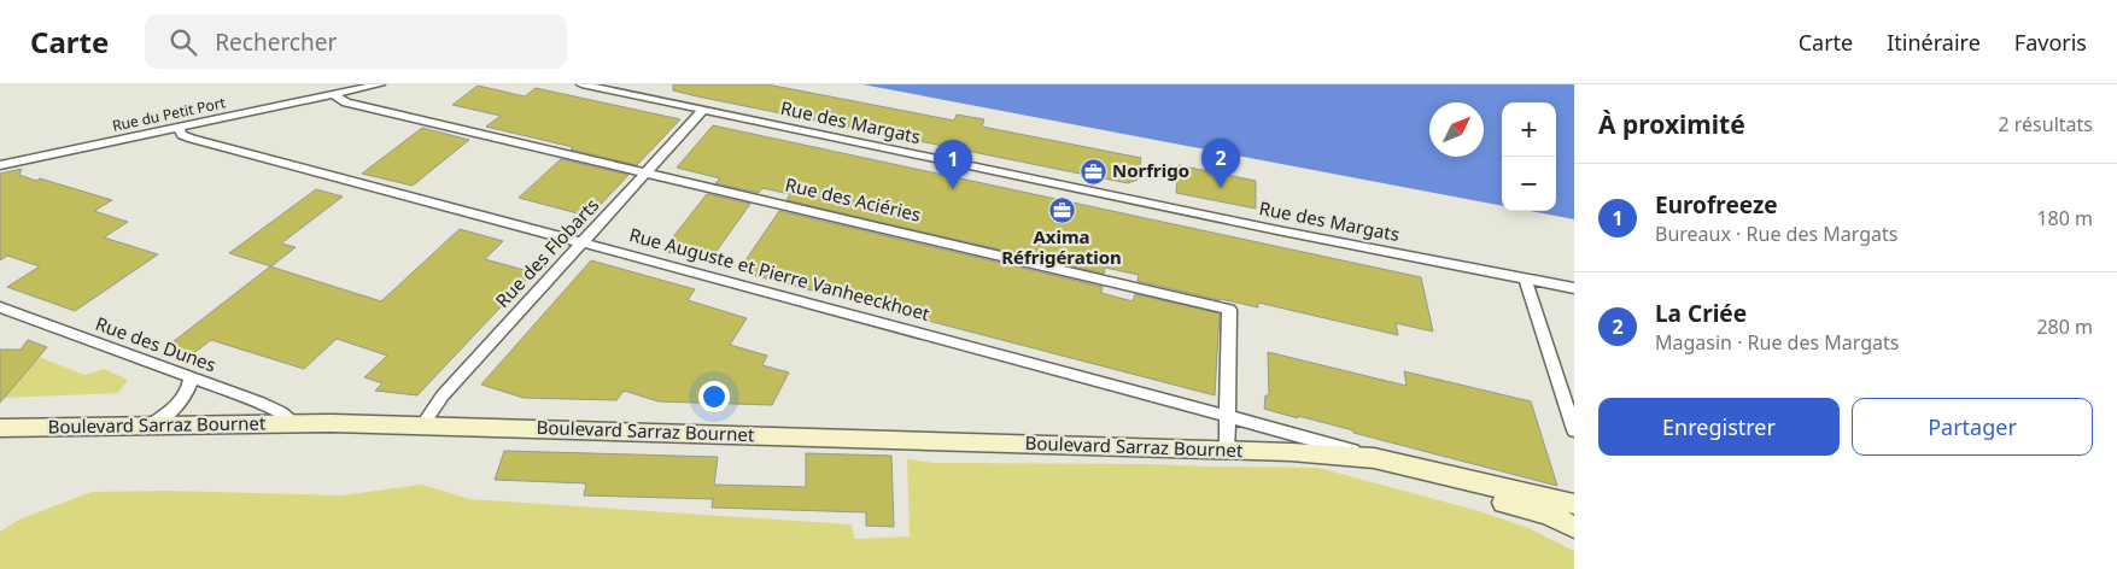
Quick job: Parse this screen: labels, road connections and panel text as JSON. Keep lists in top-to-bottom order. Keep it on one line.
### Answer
{"streets":{"street":["Rue du Petit Port","Rue des Margats","Rue des Aciéries","Rue des Flobarts","Rue Auguste et Pierre Vanheeckhoet","Rue des Dunes","Boulevard Sarraz Bournet"]},"crossings":[["Rue du Petit Port","Rue des Aciéries"],["Rue du Petit Port","Rue Auguste et Pierre Vanheeckhoet"],["Rue des Margats","Rue des Flobarts"],["Rue des Aciéries","Rue des Flobarts"],["Rue des Aciéries","Rue Auguste et Pierre Vanheeckhoet"],["Rue des Aciéries","Boulevard Sarraz Bournet"],["Rue des Flobarts","Rue Auguste et Pierre Vanheeckhoet"],["Rue des Flobarts","Boulevard Sarraz Bournet"],["Rue Auguste et Pierre Vanheeckhoet","Boulevard Sarraz Bournet"],["Rue des Dunes","Boulevard Sarraz Bournet"]],"places":{"office":["Norfrigo","Axima Réfrigération"]},"north":"top right","page":{"header":"Carte","search":"Rechercher","nav":["Carte","Itinéraire","Favoris"],"heading":["À proximité","2 résultats"],"map_buttons":["+","−"],"pins":["2","1"],"list":[{"mark":"1","name":"Eurofreeze","note":"Bureaux · Rue des Margats","value":"180 m"},{"mark":"2","name":"La Criée","note":"Magasin · Rue des Margats","value":"280 m"}],"buttons":["Enregistrer","Partager"]}}
